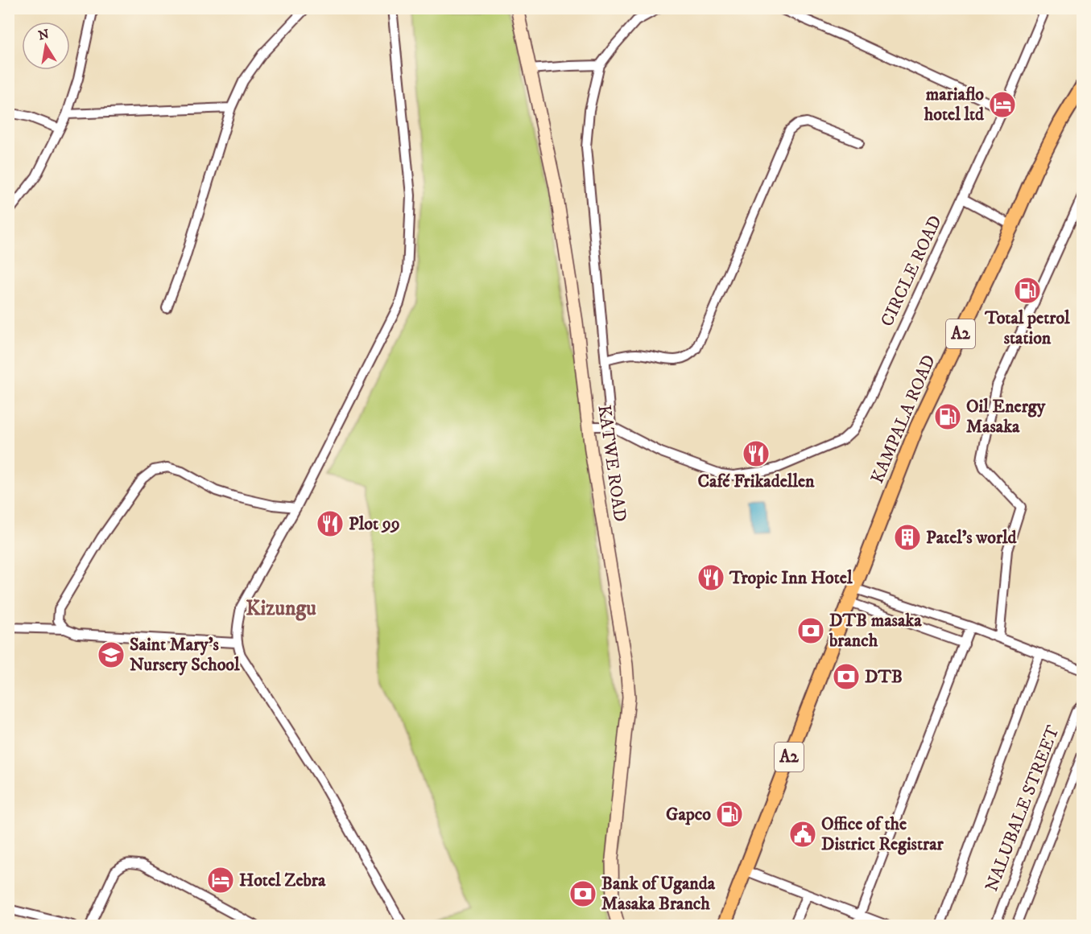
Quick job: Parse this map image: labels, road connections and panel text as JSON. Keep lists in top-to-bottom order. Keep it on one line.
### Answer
{"streets":{"main road":["A2","KAMPALA ROAD"],"street":["CIRCLE ROAD","KATWE ROAD","NALUBALE STREET"]},"crossings":[["CIRCLE ROAD","KATWE ROAD"],["A2","KAMPALA ROAD"]],"districts":["Kizungu"],"places":{"hotel":["mariaflo hotel ltd","Hotel Zebra"],"fuel station":["Total petrol station","Oil Energy Masaka","Gapco"],"restaurant":["Café Frikadellen","Plot 99","Tropic Inn Hotel"],"building":["Patel's world"],"bank":["DTB masaka branch","DTB","Bank of Uganda Masaka Branch"],"school or university":["Saint Mary's Nursery School"],"public building":["Office of the District Registrar"]},"north":"top"}
